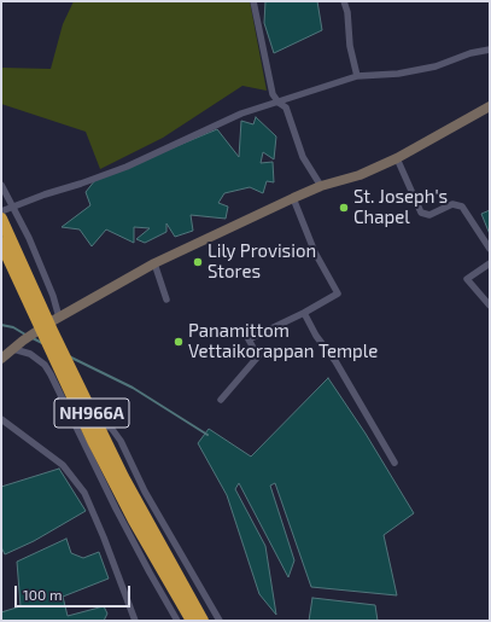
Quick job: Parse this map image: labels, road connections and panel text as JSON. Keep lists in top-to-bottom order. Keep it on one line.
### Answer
{"streets":{"highway":["NH966A"]},"places":["St. Joseph's Chapel","Lily Provision Stores","Panamittom Vettaikorappan Temple"],"scale_bar":"100 m"}
